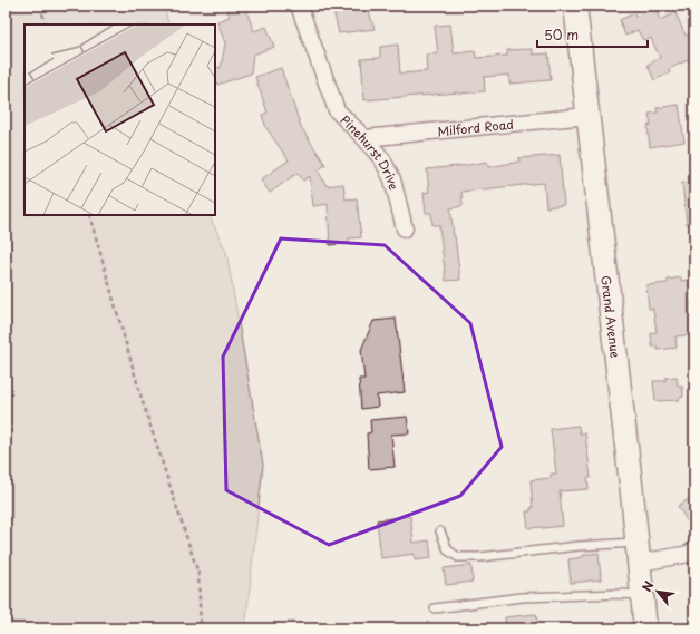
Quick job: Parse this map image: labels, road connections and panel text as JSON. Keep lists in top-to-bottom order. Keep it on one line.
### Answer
{"streets":{"street":["Milford Road","Pinehurst Drive","Grand Avenue"]},"crossings":[["Milford Road","Pinehurst Drive"],["Milford Road","Grand Avenue"]],"scale_bar":"50 m","north":"top left"}
